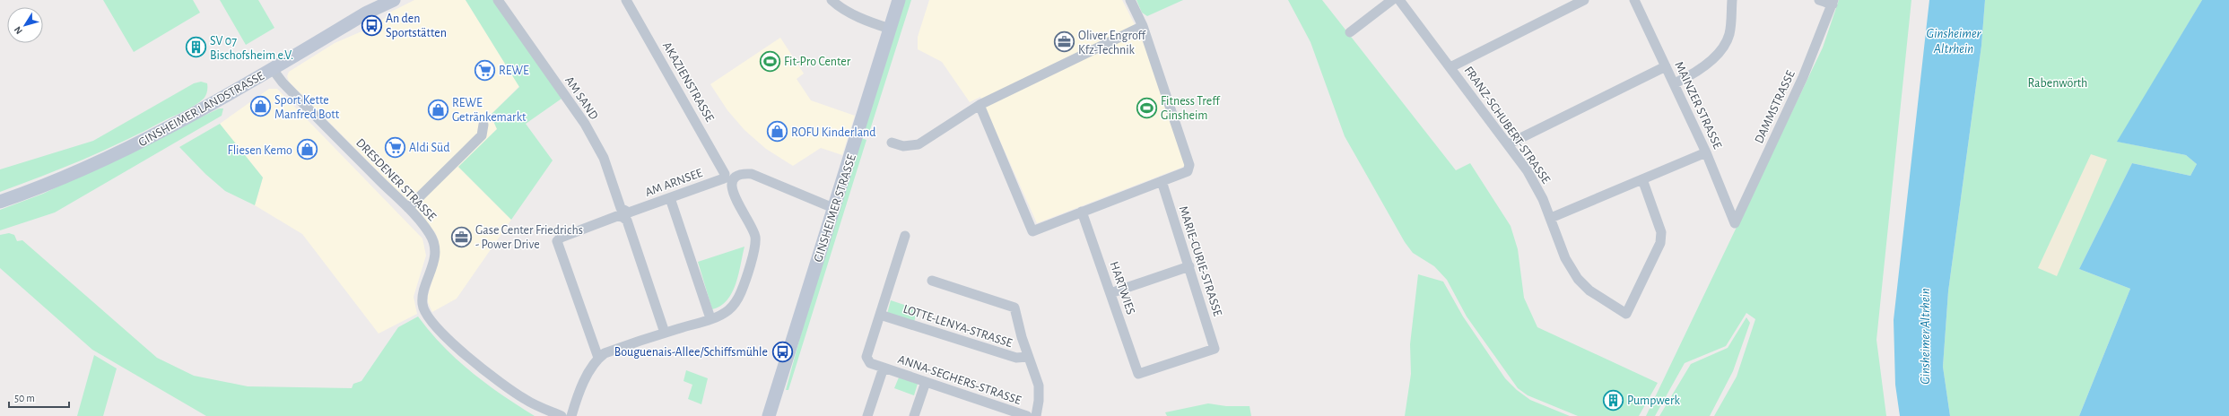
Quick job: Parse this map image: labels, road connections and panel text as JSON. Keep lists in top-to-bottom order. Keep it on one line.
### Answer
{"streets":{"main road":["GINSHEIMER LANDSTRASSE","GINSHEIMER STRASSE"],"street":["AKAZIENSTRASSE","AM SAND","MAINZER STRASSE","DAMMSTRASSE","FRANZ-SCHUBERT-STRASSE","DRESDENER STRASSE","AM ARNSEE","MARIE-CURIE-STRASSE","HARTWIES","LOTTE-LENYA-STRASSE","ANNA-SEGHERS-STRASSE"]},"crossings":[["AKAZIENSTRASSE","AM ARNSEE"],["AM SAND","AM ARNSEE"],["MAINZER STRASSE","DAMMSTRASSE"],["GINSHEIMER LANDSTRASSE","DRESDENER STRASSE"],["MARIE-CURIE-STRASSE","HARTWIES"],["LOTTE-LENYA-STRASSE","ANNA-SEGHERS-STRASSE"]],"water":["Ginsheimer Altrhein"],"parks":["Rabenwörth"],"places":{"bus stop":["An den Sportstätten","Bouguenais-Allee/Schiffsmühle"],"office":["Oliver Engroff Kfz-Technik","Gase Center Friedrichs - Power Drive"],"building":["SV 07 Bischofsheim e.V.","Pumpwerk"],"sports":["Fit-Pro Center","Fitness Treff Ginsheim"],"supermarket":["REWE","Aldi Süd"],"shop":["Sport Kette Manfred Bott","REWE Getränkemarkt","ROFU Kinderland","Fliesen Kemo"]},"scale_bar":"50 m","north":"bottom left"}
